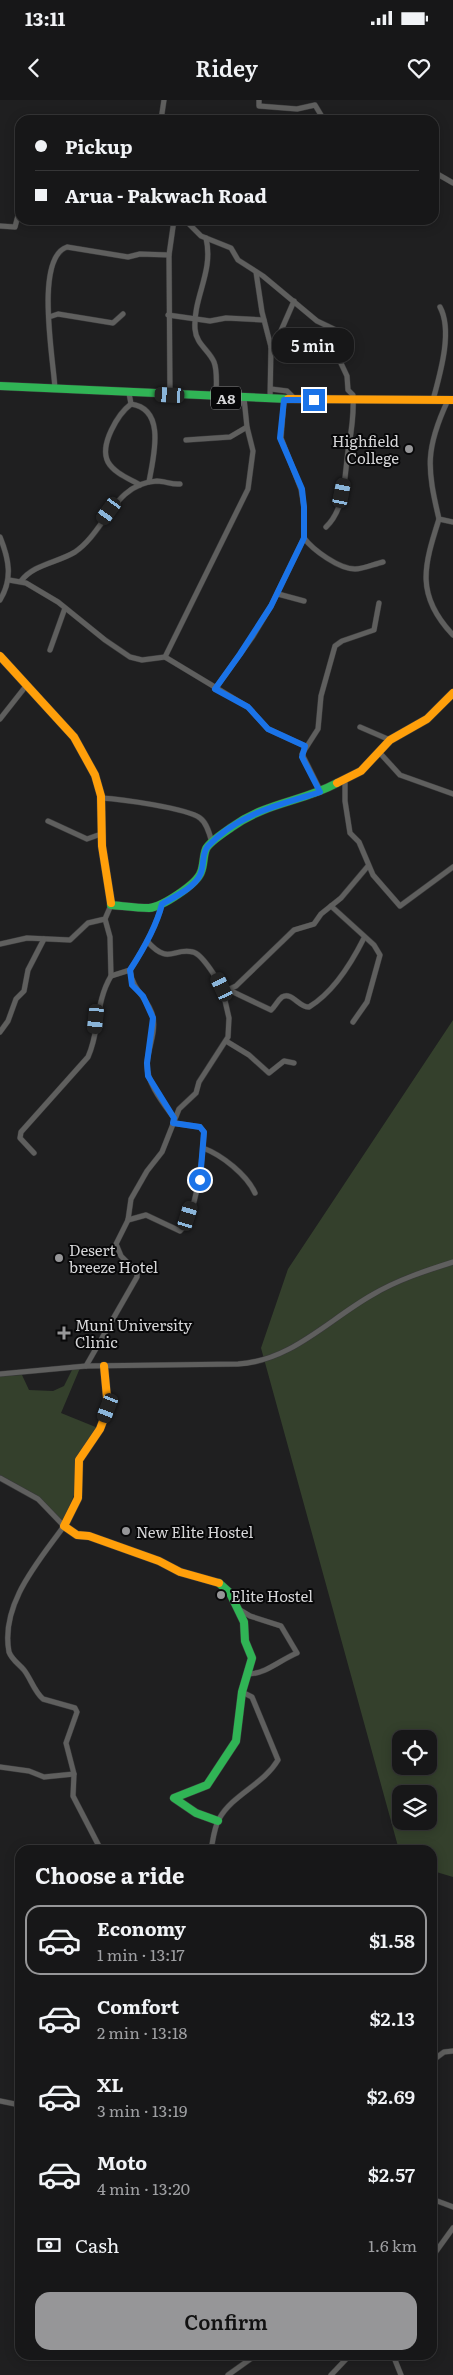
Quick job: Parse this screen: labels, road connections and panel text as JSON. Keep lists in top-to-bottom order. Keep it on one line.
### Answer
{"streets":{"street":["A8"]},"places":{"other":["Highfield College","Desert breeze Hotel","New Elite Hostel","Elite Hostel"],"health":["Muni University Clinic"]},"page":{"status":"13:11","header":"Ridey","banner":["Pickup","Arua - Pakwach Road"],"bubble":"5 min","heading":"Choose a ride","list":[{"name":"Economy","note":"1 min · 13:17","value":"$1.58"},{"name":"Comfort","note":"2 min · 13:18","value":"$2.13"},{"name":"XL","note":"3 min · 13:19","value":"$2.69"},{"name":"Moto","note":"4 min · 13:20","value":"$2.57"}],"pay":["Cash","1.6 km"],"buttons":"Confirm"}}
